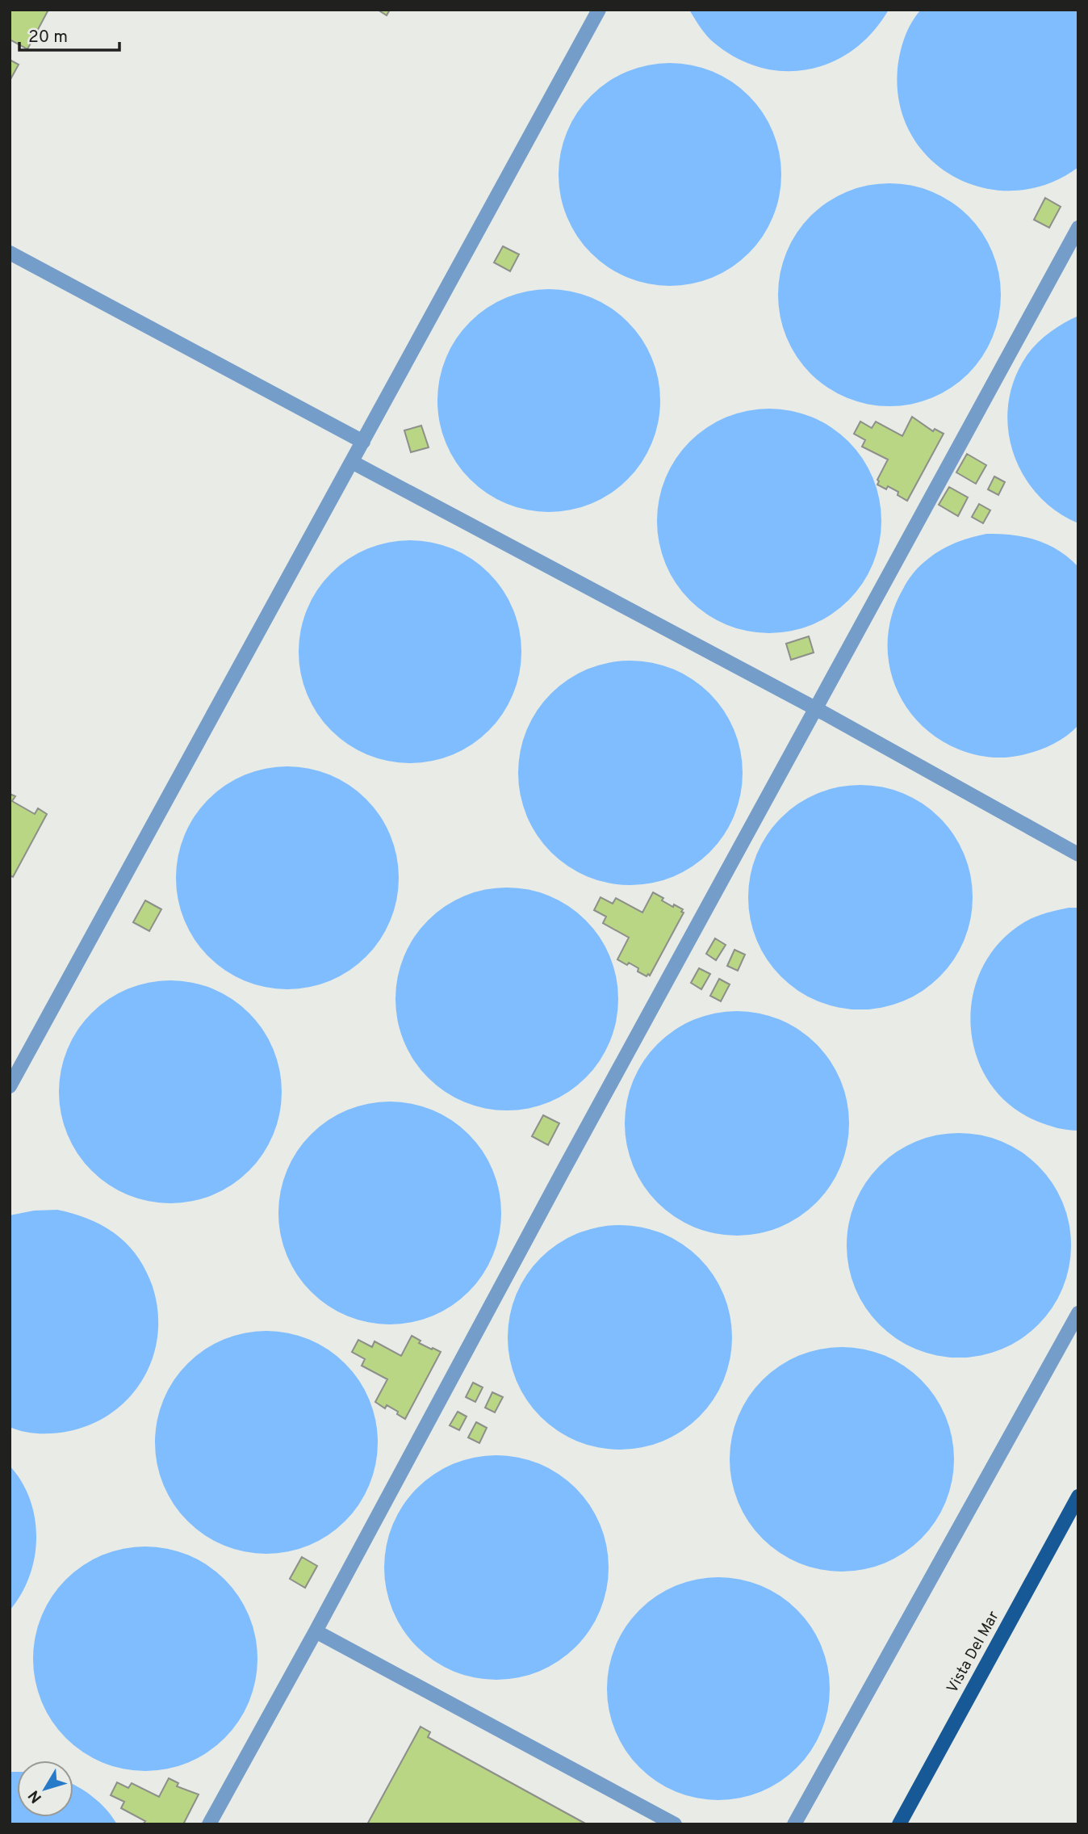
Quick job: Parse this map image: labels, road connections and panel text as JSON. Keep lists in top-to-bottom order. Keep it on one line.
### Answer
{"streets":{"main road":["Vista Del Mar"]},"scale_bar":"20 m","north":"bottom left"}
